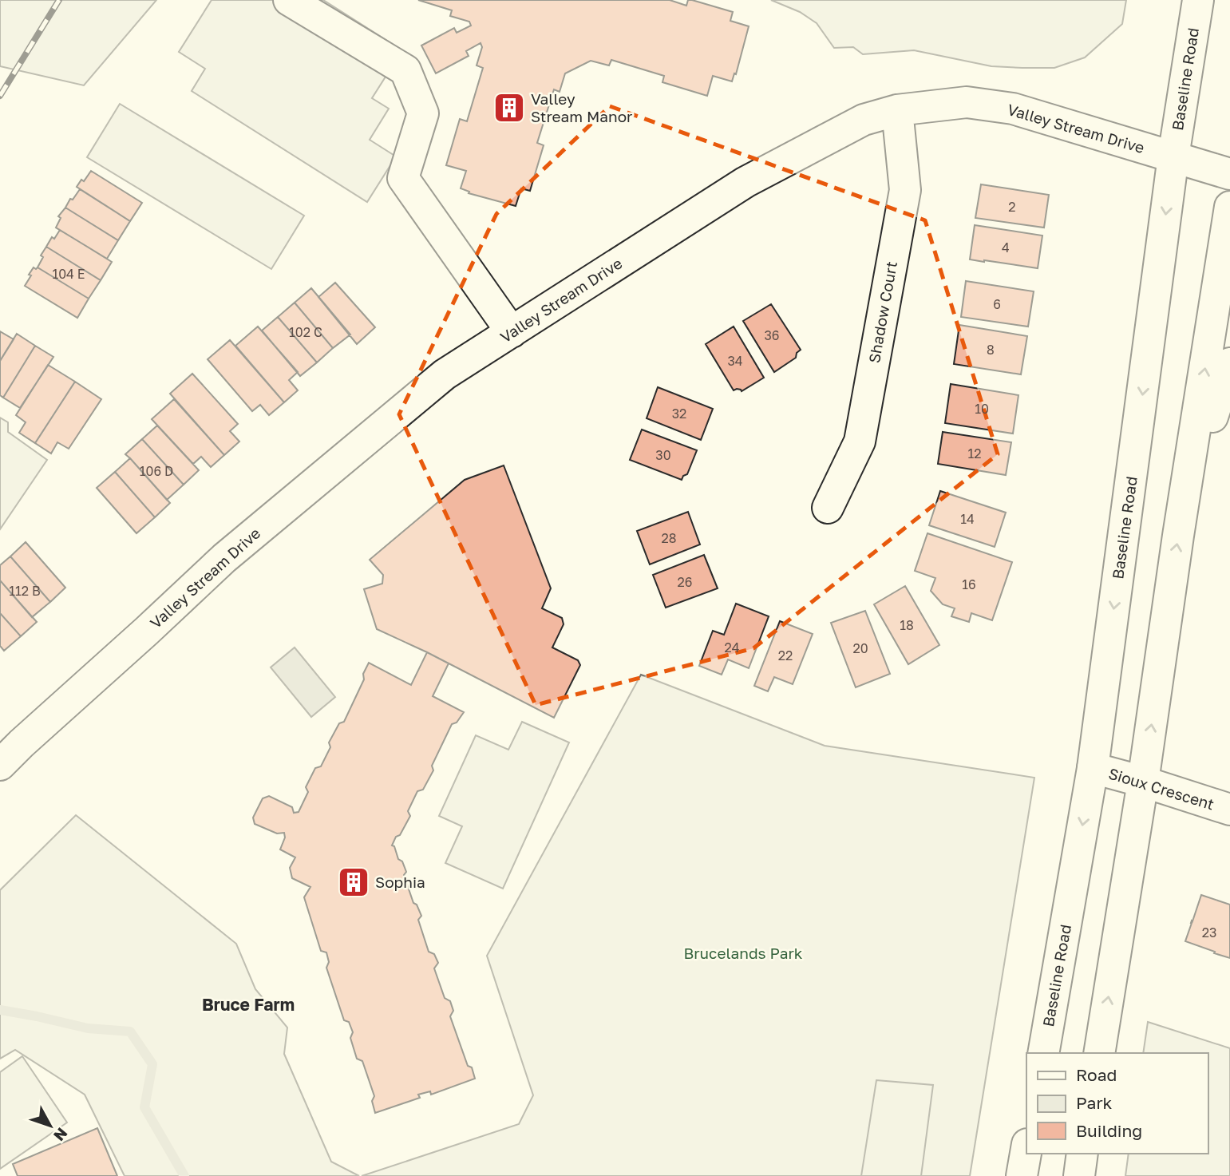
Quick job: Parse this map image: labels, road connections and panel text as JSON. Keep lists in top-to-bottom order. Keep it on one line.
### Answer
{"streets":{"main road":["Baseline Road","Valley Stream Drive","Shadow Court","Sioux Crescent"]},"crossings":[["Baseline Road","Valley Stream Drive"],["Baseline Road","Sioux Crescent"],["Valley Stream Drive","Shadow Court"]],"districts":["Bruce Farm"],"parks":["Brucelands Park"],"places":{"building":["Valley Stream Manor","Sophia"]},"house_numbers":["2","4","104 E","6","102 C","36","8","34","10","32","12","30","106 D","14","28","26","16","112 B","18","24","20","22","23"],"legend":["Road","Park","Building"],"north":"bottom right"}
